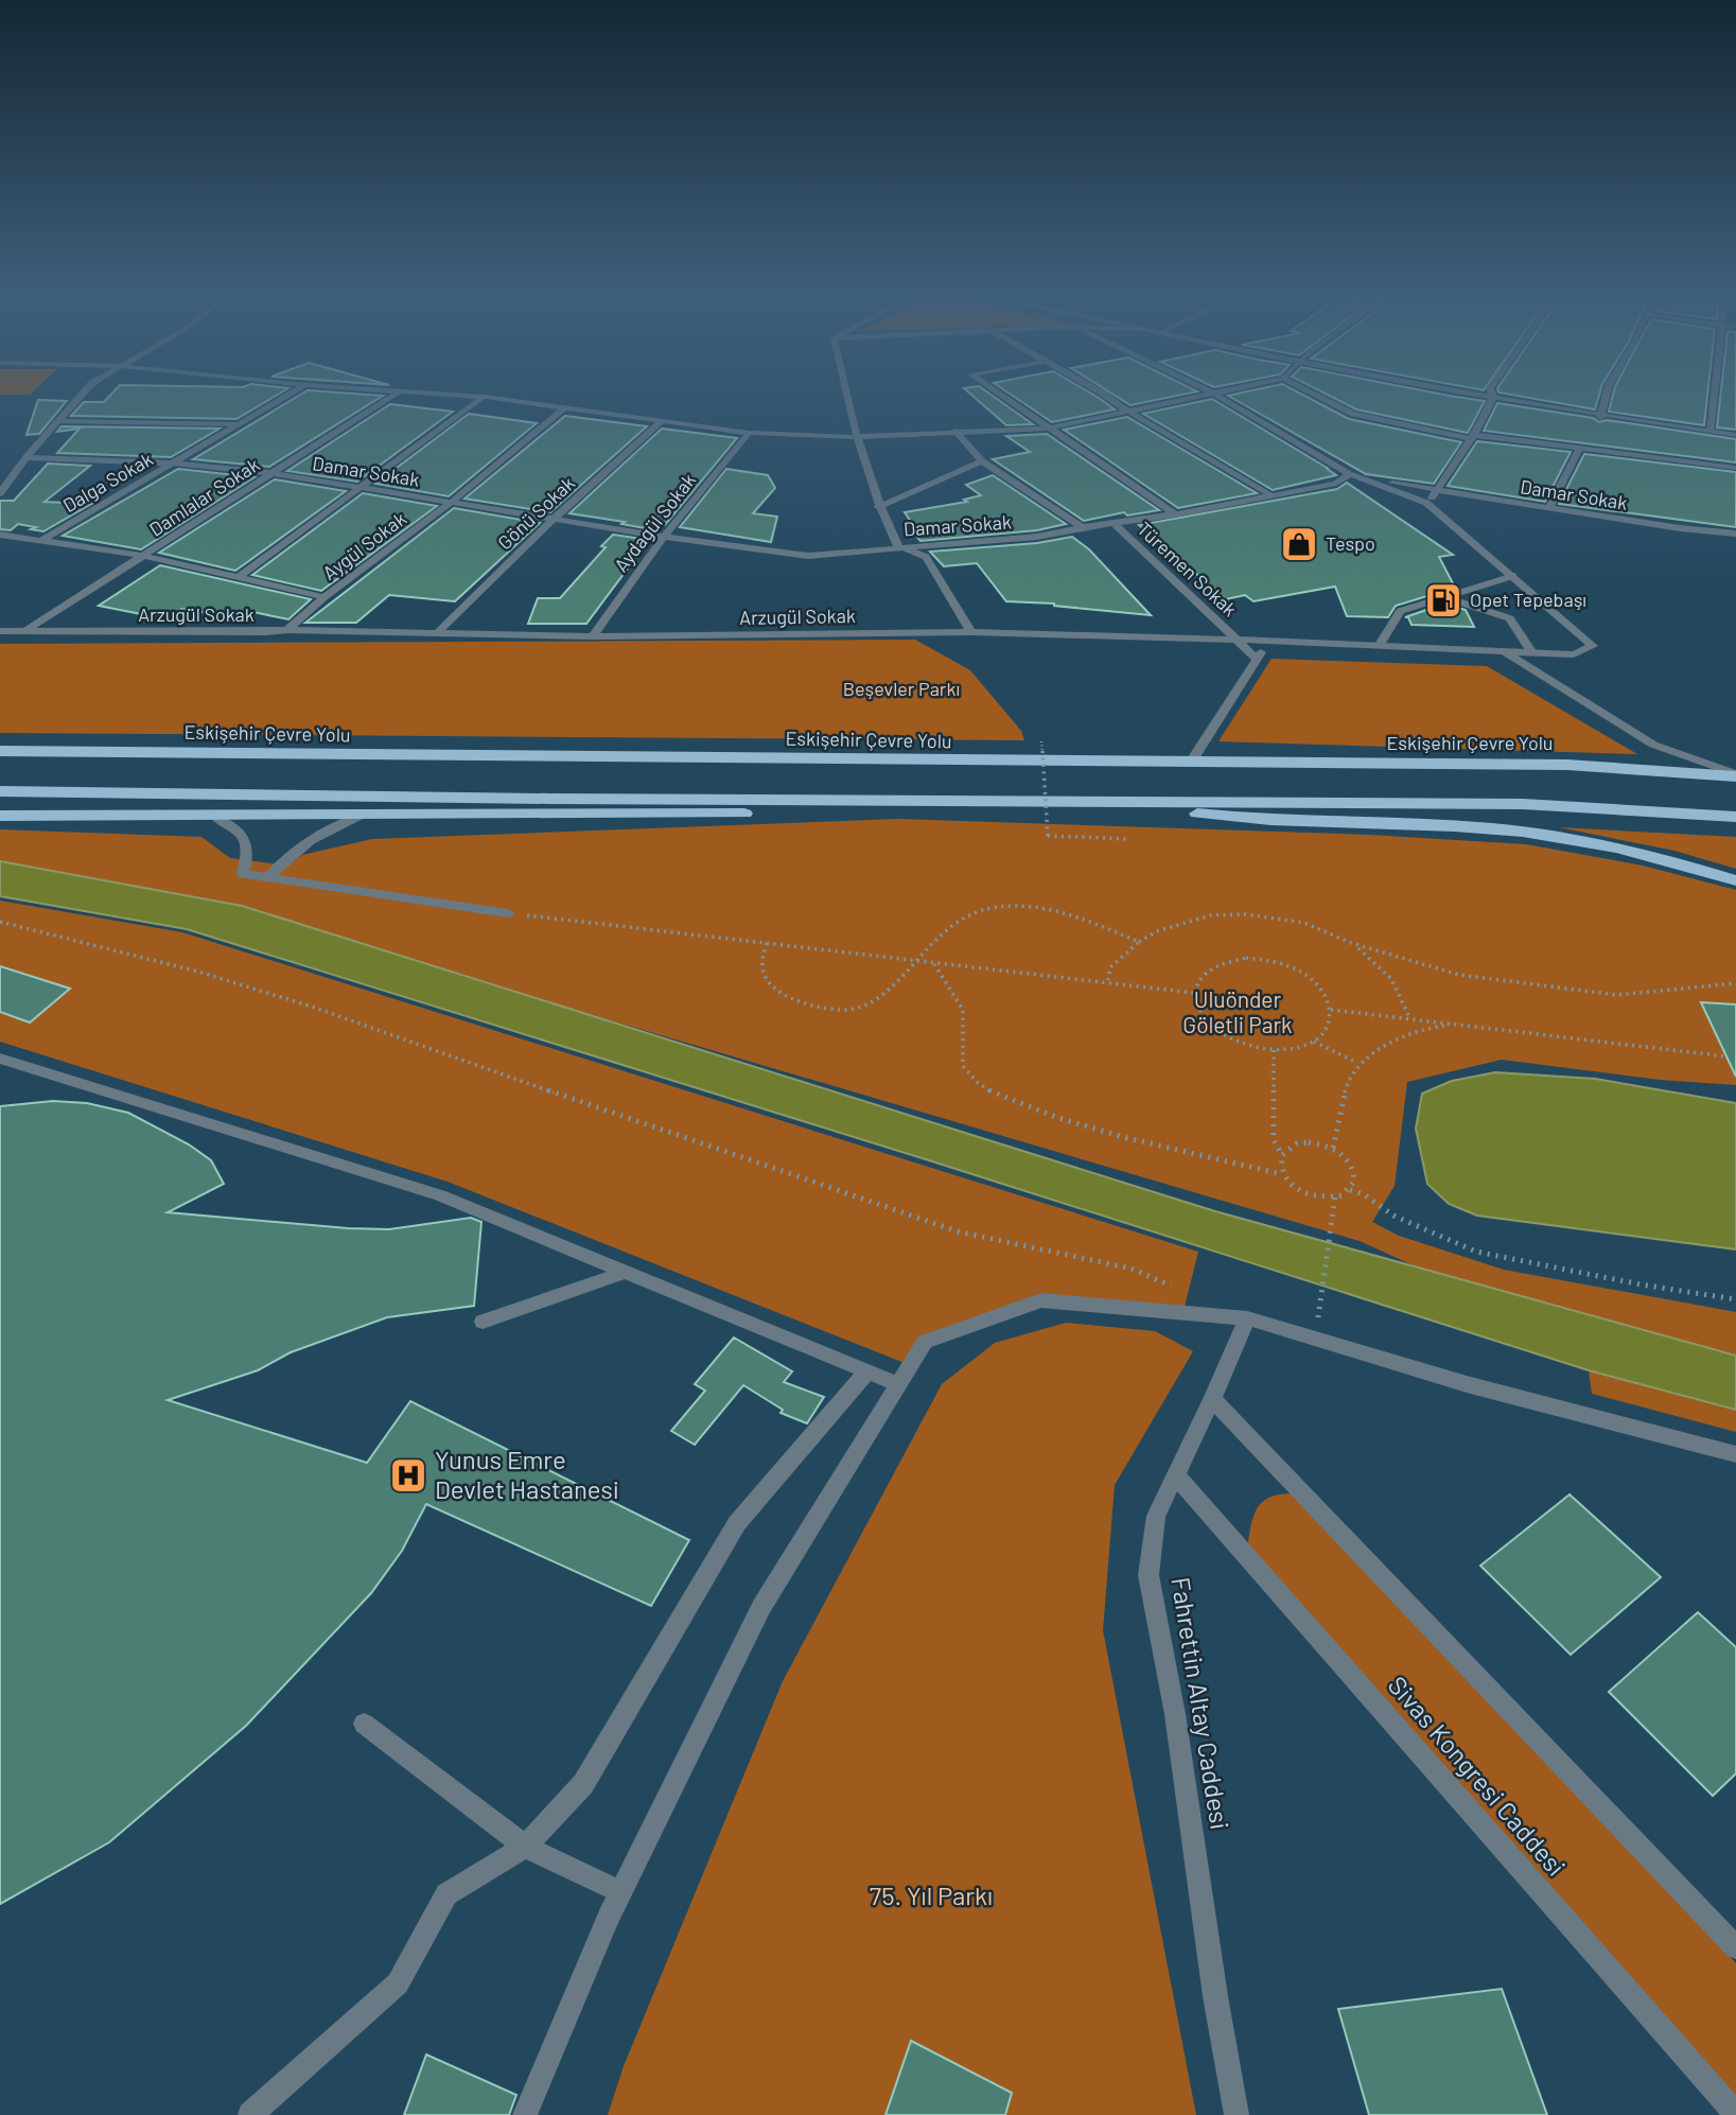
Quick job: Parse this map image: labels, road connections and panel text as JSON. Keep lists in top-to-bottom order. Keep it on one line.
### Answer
{"streets":{"highway":["Eskişehir Çevre Yolu"],"street":["Damar Sokak","Dalga Sokak","Damlalar Sokak","Gönü Sokak","Aydagül Sokak","Aygül Sokak","Türemen Sokak","Arzugül Sokak","Fahrettin Altay Caddesi","Sivas Kongresi Caddesi"]},"crossings":[["Damar Sokak","Dalga Sokak"],["Damar Sokak","Damlalar Sokak"],["Damar Sokak","Gönü Sokak"],["Damar Sokak","Aydagül Sokak"],["Damar Sokak","Aygül Sokak"],["Damar Sokak","Türemen Sokak"],["Damlalar Sokak","Arzugül Sokak"],["Gönü Sokak","Arzugül Sokak"],["Aydagül Sokak","Arzugül Sokak"],["Aygül Sokak","Arzugül Sokak"],["Türemen Sokak","Arzugül Sokak"],["Fahrettin Altay Caddesi","Sivas Kongresi Caddesi"]],"parks":["Beşevler Parkı","Uluönder Göletli Park","75. Yıl Parkı"],"places":{"shop":["Tespo"],"fuel station":["Opet Tepebaşı"],"hospital":["Yunus Emre Devlet Hastanesi"]}}
